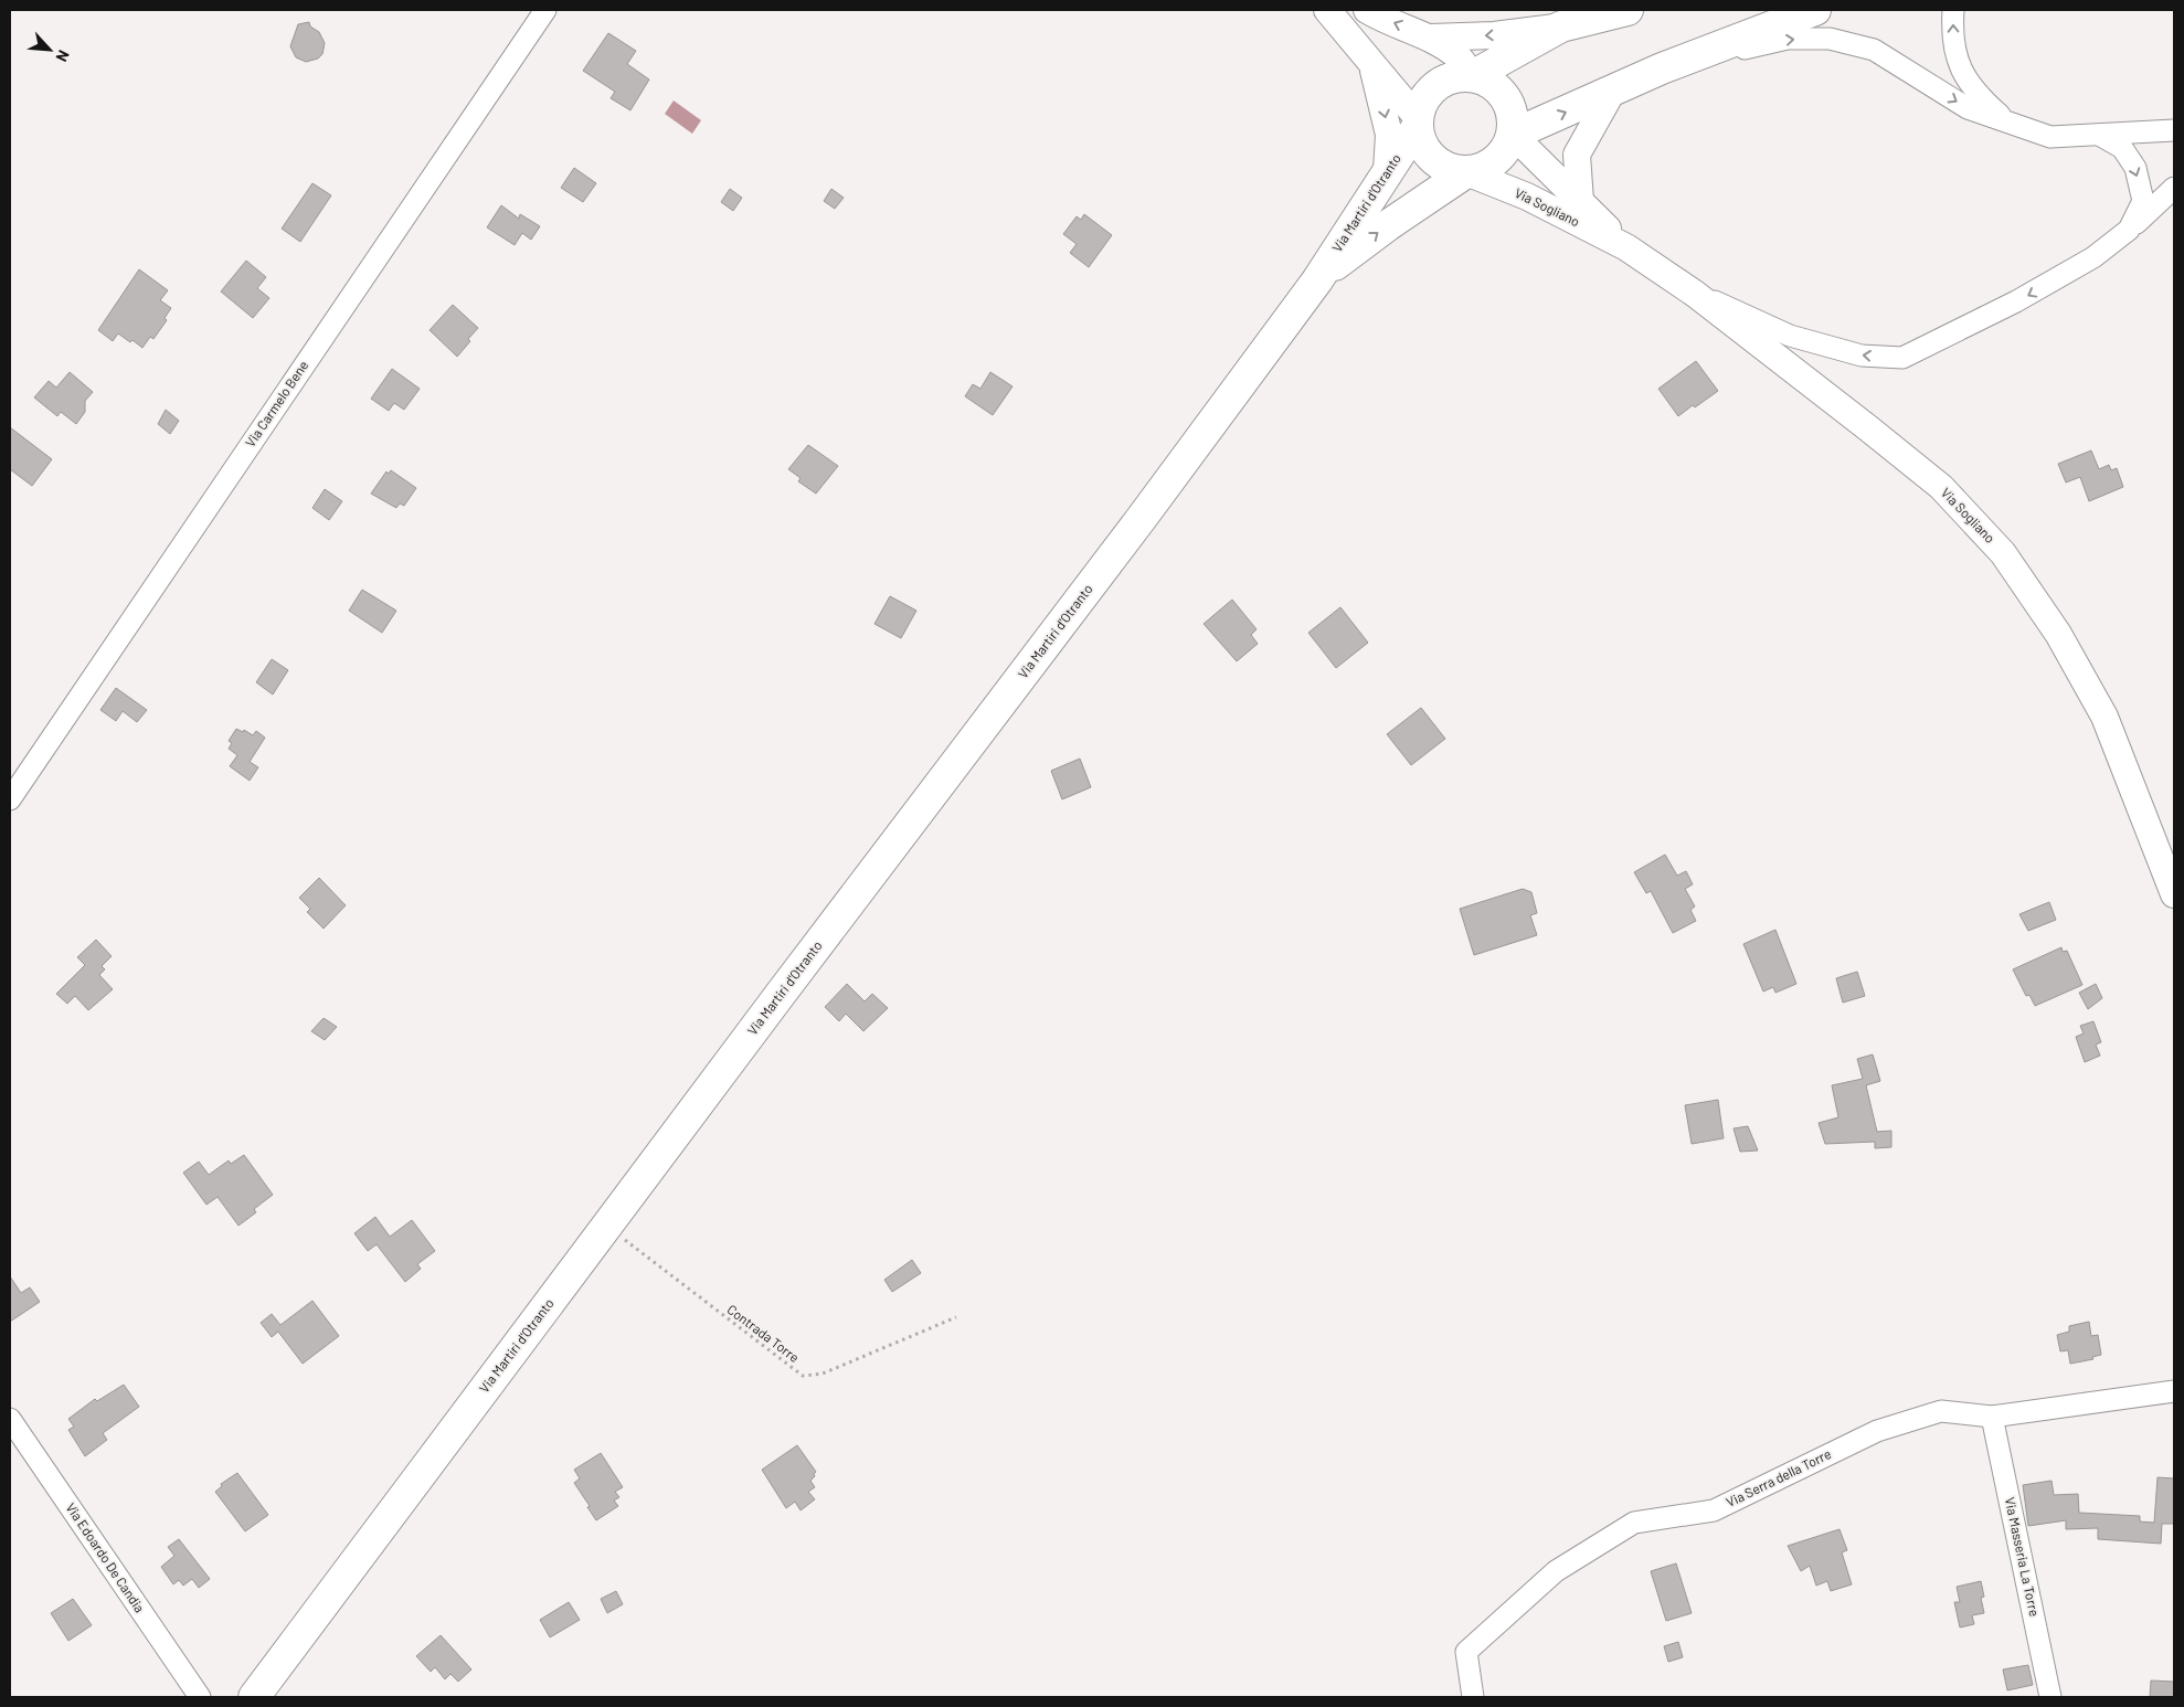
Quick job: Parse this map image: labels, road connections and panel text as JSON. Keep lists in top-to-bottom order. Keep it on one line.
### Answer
{"streets":{"main road":["Via Martiri d'Otranto","Via Sogliano"],"street":["Via Carmelo Bene","Via Serra della Torre","Via Masseria La Torre","Via Edoardo De Candia"],"path":["Contrada Torre"]},"crossings":[["Via Martiri d'Otranto","Via Sogliano"],["Via Martiri d'Otranto","Contrada Torre"],["Via Serra della Torre","Via Masseria La Torre"]],"north":"bottom right"}
